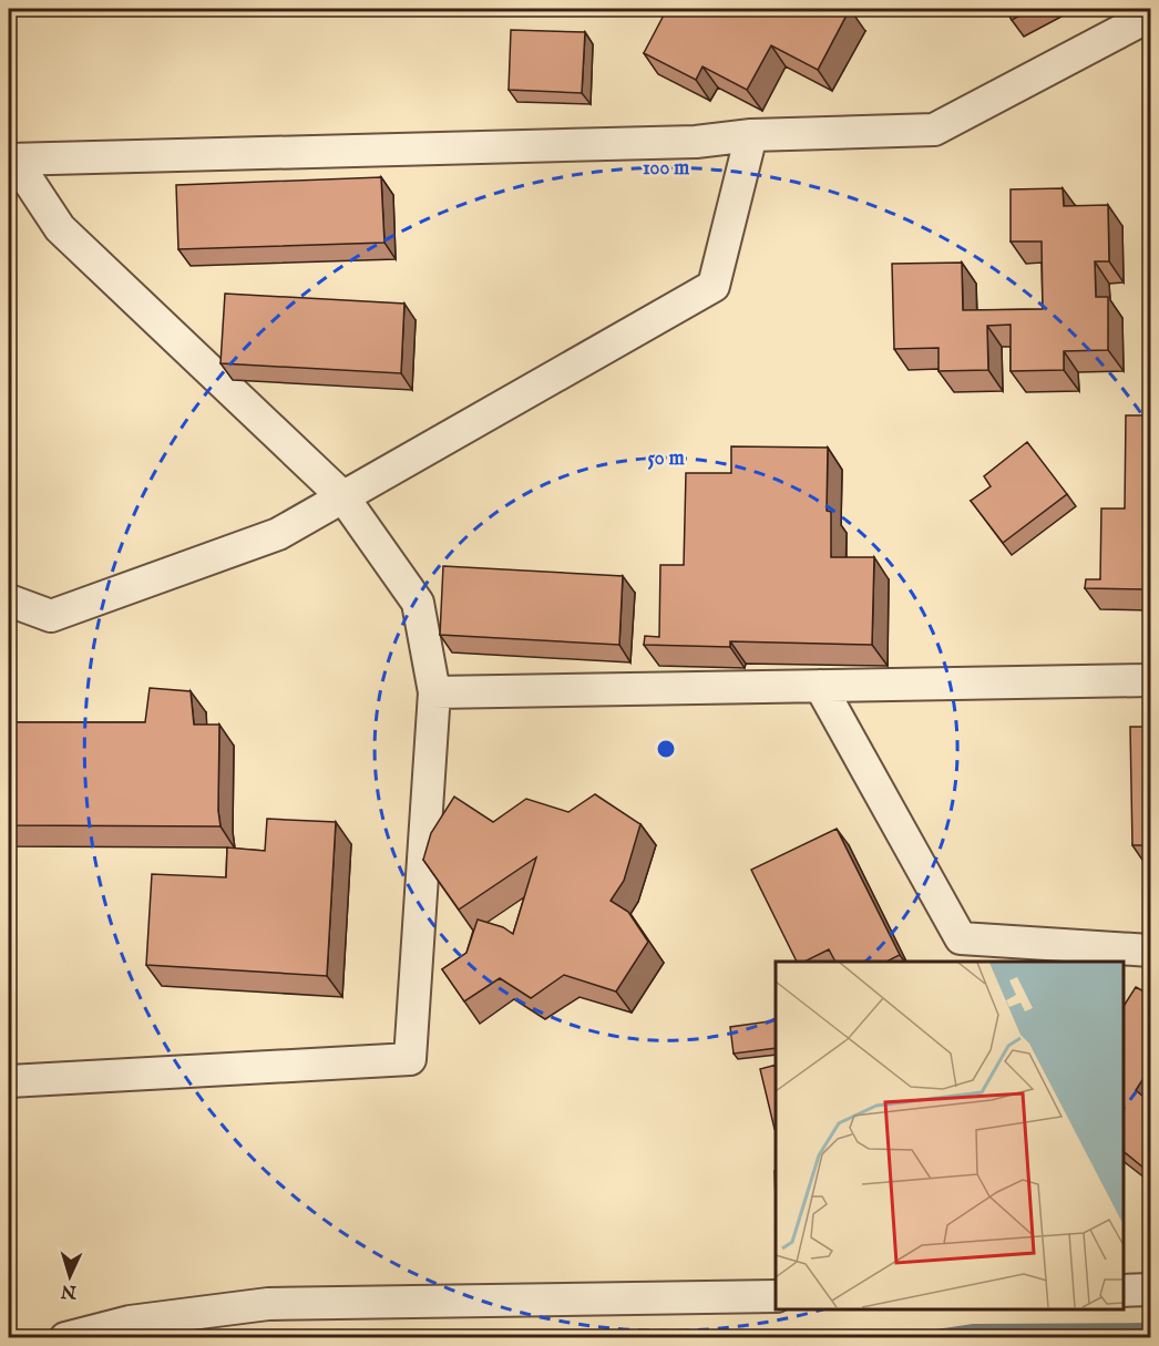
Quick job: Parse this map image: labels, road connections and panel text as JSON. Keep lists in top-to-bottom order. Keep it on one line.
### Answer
{"north":"bottom","rings":["100 m","50 m"]}
